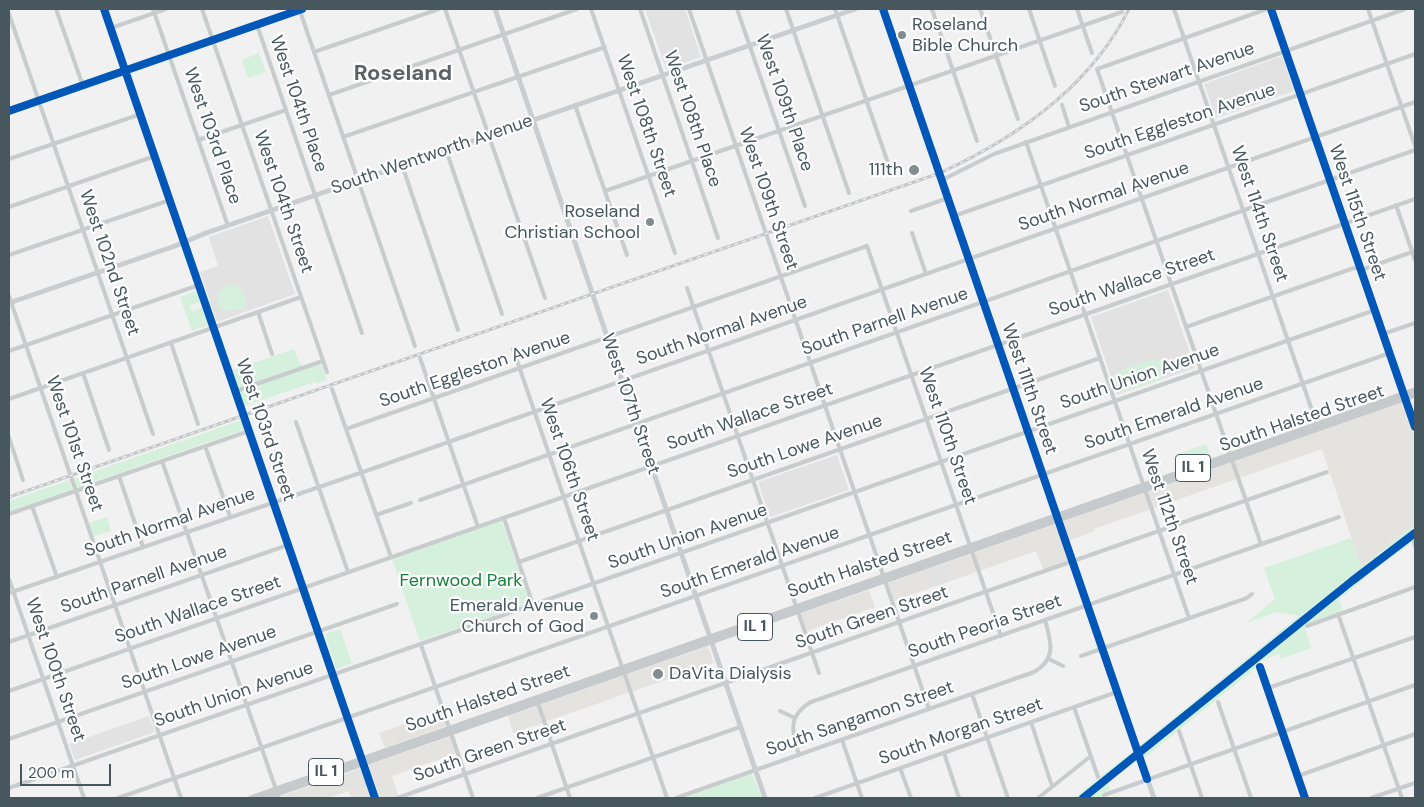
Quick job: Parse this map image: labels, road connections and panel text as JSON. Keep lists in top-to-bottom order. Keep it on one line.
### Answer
{"streets":{"main road":["South Halsted Street","IL 1"],"street":["South Stewart Avenue","West 109th Place","West 104th Place","West 108th Place","South Eggleston Avenue","West 108th Street","West 103rd Place","South Wentworth Avenue","South Normal Avenue","West 109th Street","West 104th Street","West 115th Street","West 114th Street","West 102nd Street","South Wallace Street","South Parnell Avenue","South Union Avenue","West 111th Street","West 107th Street","South Emerald Avenue","West 103rd Street","West 110th Street","West 101st Street","South Lowe Avenue","West 106th Street","West 112th Street","South Green Street","South Peoria Street","West 100th Street","South Sangamon Street","South Morgan Street"]},"crossings":[["South Stewart Avenue","West 115th Street"],["South Stewart Avenue","West 114th Street"],["South Stewart Avenue","West 111th Street"],["South Stewart Avenue","West 112th Street"],["West 109th Place","South Wentworth Avenue"],["West 104th Place","South Wentworth Avenue"],["West 108th Place","South Wentworth Avenue"],["South Eggleston Avenue","West 109th Street"],["South Eggleston Avenue","West 115th Street"],["South Eggleston Avenue","West 114th Street"],["South Eggleston Avenue","West 111th Street"],["South Eggleston Avenue","West 107th Street"],["South Eggleston Avenue","West 110th Street"],["South Eggleston Avenue","West 106th Street"],["South Eggleston Avenue","West 112th Street"],["West 108th Street","South Wentworth Avenue"],["West 103rd Place","South Wentworth Avenue"],["South Wentworth Avenue","West 109th Street"],["South Wentworth Avenue","West 104th Street"],["South Wentworth Avenue","West 102nd Street"],["South Wentworth Avenue","West 107th Street"],["South Wentworth Avenue","West 103rd Street"],["South Wentworth Avenue","West 101st Street"],["South Normal Avenue","West 109th Street"],["South Normal Avenue","West 115th Street"],["South Normal Avenue","West 114th Street"],["South Normal Avenue","West 111th Street"],["South Normal Avenue","West 107th Street"],["South Normal Avenue","West 103rd Street"],["South Normal Avenue","West 110th Street"],["South Normal Avenue","West 101st Street"],["South Normal Avenue","West 106th Street"],["South Normal Avenue","West 112th Street"],["South Normal Avenue","West 100th Street"],["West 109th Street","South Wallace Street"],["West 109th Street","South Parnell Avenue"],["West 109th Street","South Union Avenue"],["West 109th Street","South Emerald Avenue"],["West 109th Street","South Halsted Street"],["West 109th Street","South Lowe Avenue"],["West 109th Street","South Green Street"],["West 109th Street","South Peoria Street"],["West 109th Street","South Sangamon Street"],["West 115th Street","South Wallace Street"],["West 115th Street","South Parnell Avenue"],["West 115th Street","South Union Avenue"],["West 115th Street","South Emerald Avenue"],["West 115th Street","South Halsted Street"],["West 114th Street","South Wallace Street"],["West 114th Street","South Parnell Avenue"],["West 114th Street","South Union Avenue"],["West 114th Street","South Emerald Avenue"],["West 114th Street","South Halsted Street"],["South Wallace Street","West 111th Street"],["South Wallace Street","West 107th Street"],["South Wallace Street","West 103rd Street"],["South Wallace Street","West 110th Street"],["South Wallace Street","West 101st Street"],["South Wallace Street","West 106th Street"],["South Wallace Street","West 112th Street"],["South Wallace Street","West 100th Street"],["South Parnell Avenue","West 111th Street"],["South Parnell Avenue","West 107th Street"],["South Parnell Avenue","West 103rd Street"],["South Parnell Avenue","West 110th Street"],["South Parnell Avenue","West 101st Street"],["South Parnell Avenue","West 106th Street"],["South Parnell Avenue","West 112th Street"],["South Parnell Avenue","West 100th Street"],["South Union Avenue","West 111th Street"],["South Union Avenue","West 107th Street"],["South Union Avenue","West 103rd Street"],["South Union Avenue","West 110th Street"],["South Union Avenue","West 101st Street"],["South Union Avenue","West 106th Street"],["South Union Avenue","West 112th Street"],["South Union Avenue","West 100th Street"],["West 111th Street","South Emerald Avenue"],["West 111th Street","South Halsted Street"],["West 111th Street","South Lowe Avenue"],["West 111th Street","South Green Street"],["West 111th Street","South Peoria Street"],["West 111th Street","South Morgan Street"],["West 107th Street","South Emerald Avenue"],["West 107th Street","South Halsted Street"],["West 107th Street","South Lowe Avenue"],["West 107th Street","South Green Street"],["West 107th Street","South Sangamon Street"],["South Emerald Avenue","West 103rd Street"],["South Emerald Avenue","West 110th Street"],["South Emerald Avenue","West 101st Street"],["South Emerald Avenue","West 106th Street"],["South Emerald Avenue","West 112th Street"],["South Halsted Street","West 103rd Street"],["South Halsted Street","West 110th Street"],["South Halsted Street","West 106th Street"],["South Halsted Street","West 112th Street"],["West 103rd Street","South Lowe Avenue"],["West 110th Street","South Lowe Avenue"],["West 110th Street","South Green Street"],["West 110th Street","South Peoria Street"],["West 101st Street","South Lowe Avenue"],["South Lowe Avenue","West 106th Street"],["South Lowe Avenue","West 112th Street"],["South Lowe Avenue","West 100th Street"],["West 106th Street","South Green Street"],["West 112th Street","South Green Street"],["West 112th Street","South Peoria Street"]],"districts":["Roseland"],"parks":["Fernwood Park"],"places":["Roseland Bible Church","111th","Roseland Christian School","Emerald Avenue Church of God","DaVita Dialysis"],"scale_bar":"200 m"}
